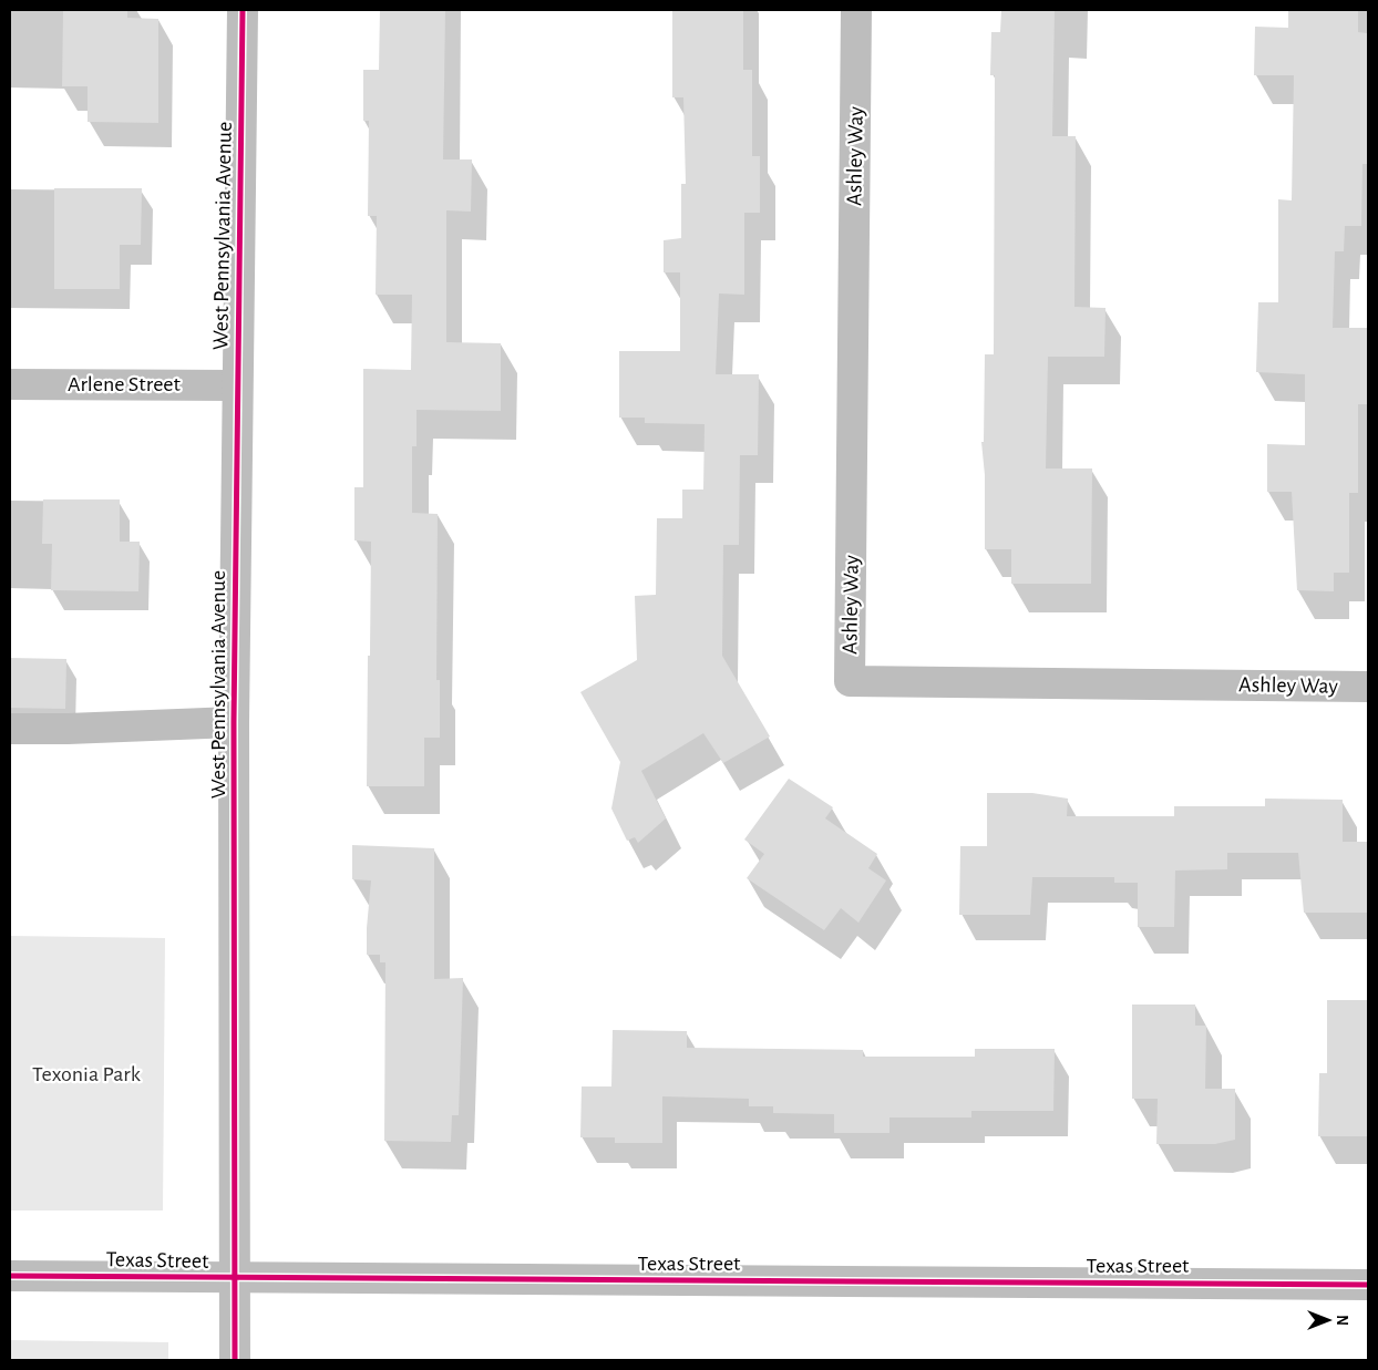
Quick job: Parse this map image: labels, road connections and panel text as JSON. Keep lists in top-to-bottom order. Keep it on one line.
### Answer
{"streets":{"street":["Ashley Way","West Pennsylvania Avenue","Arlene Street","Texas Street"]},"crossings":[["West Pennsylvania Avenue","Arlene Street"],["West Pennsylvania Avenue","Texas Street"]],"parks":["Texonia Park"],"north":"right"}
